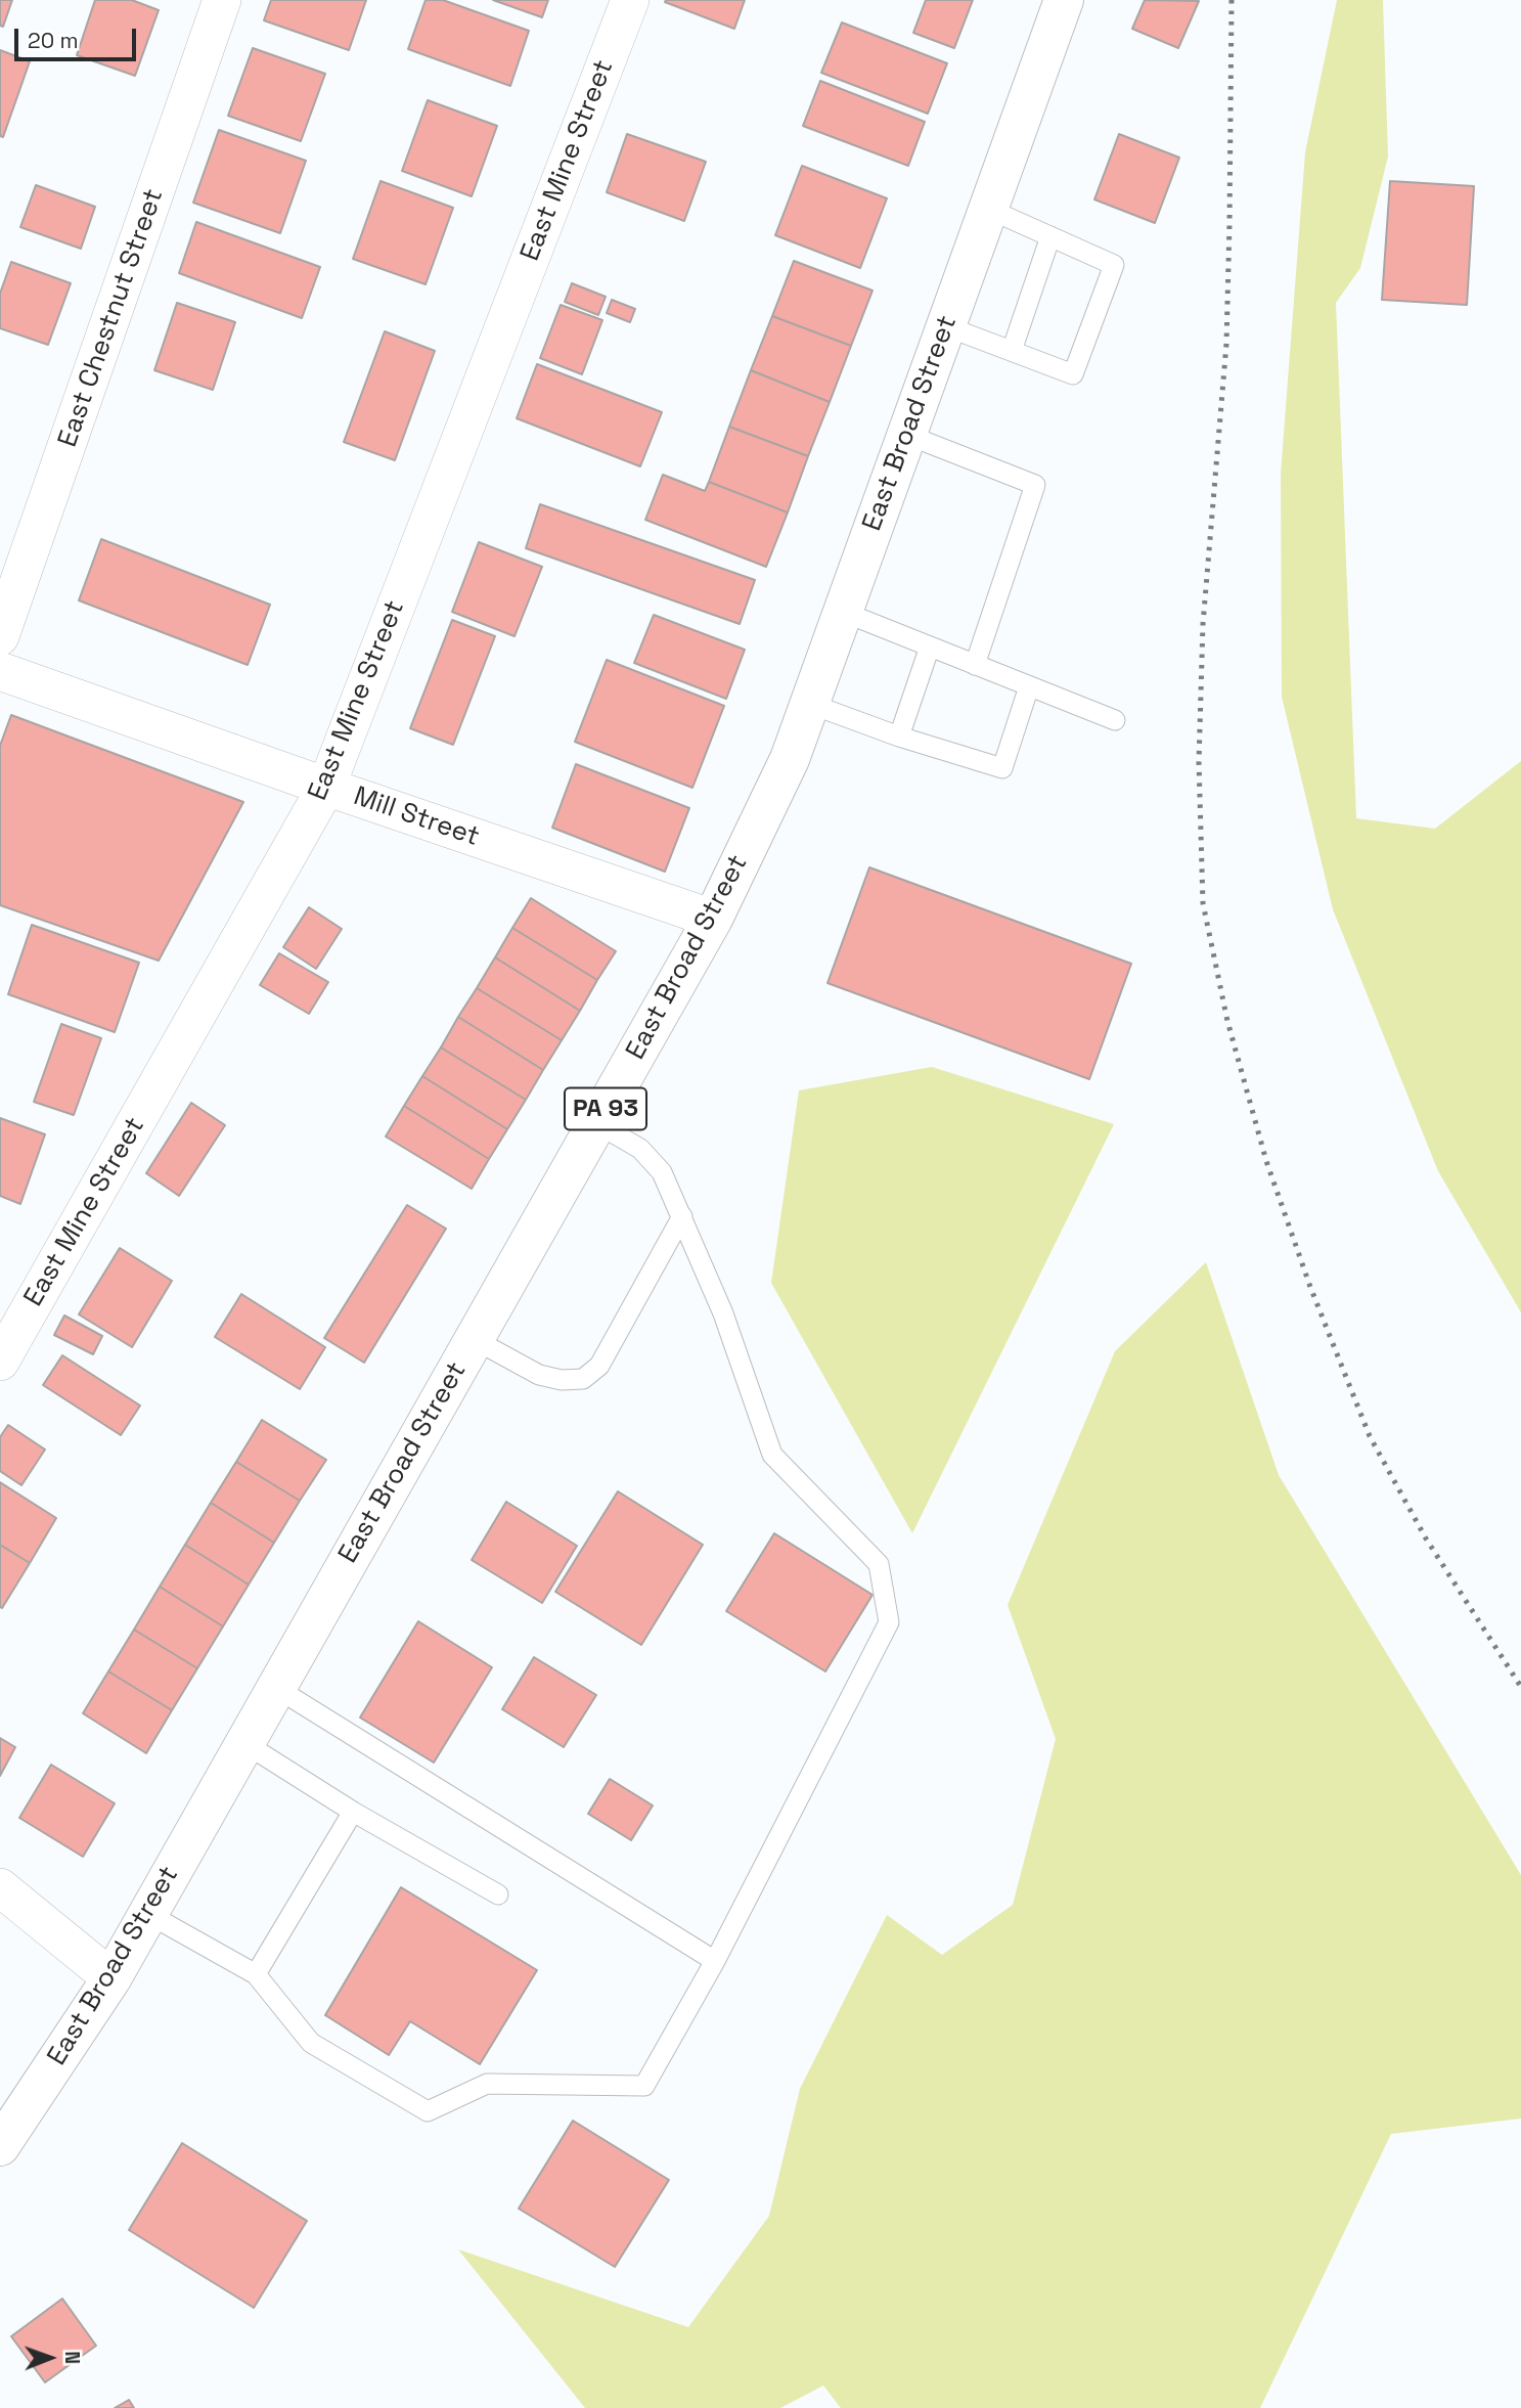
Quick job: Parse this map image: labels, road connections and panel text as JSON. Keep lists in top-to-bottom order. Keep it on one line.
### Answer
{"streets":{"highway":["East Broad Street","PA 93"],"street":["East Mine Street","East Chestnut Street","Mill Street"]},"crossings":[["East Mine Street","Mill Street"],["East Broad Street","Mill Street"]],"scale_bar":"20 m","north":"right"}
